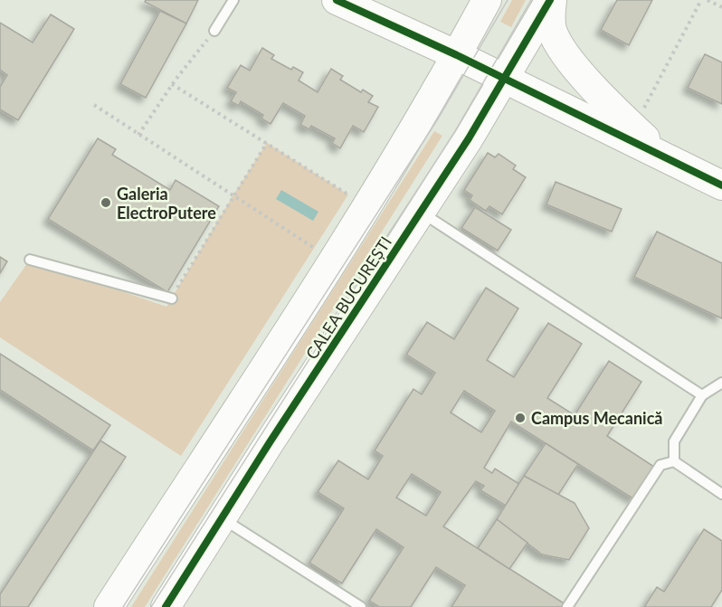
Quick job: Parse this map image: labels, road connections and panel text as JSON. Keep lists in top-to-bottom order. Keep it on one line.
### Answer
{"streets":{"main road":["CALEA BUCUREȘTI"]},"places":["Galeria ElectroPutere","Campus Mecanică"]}
